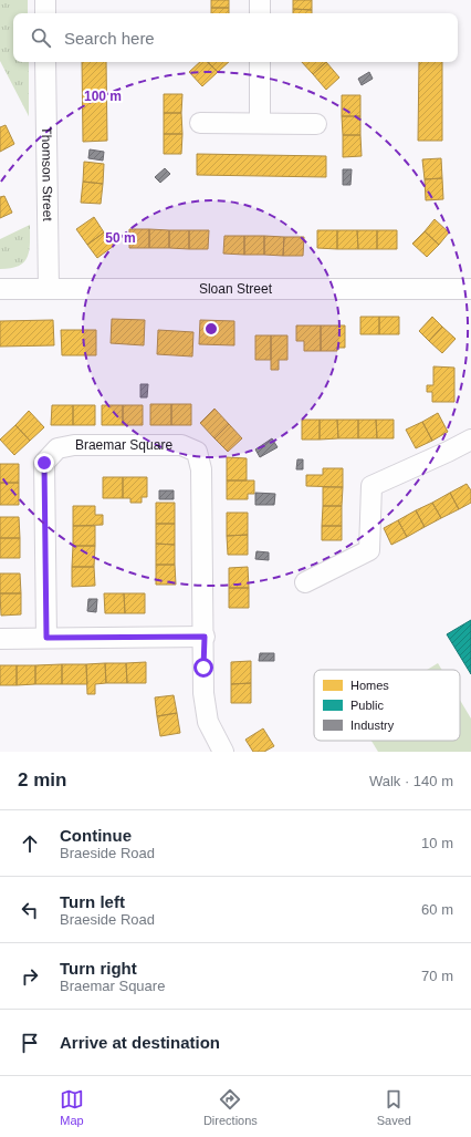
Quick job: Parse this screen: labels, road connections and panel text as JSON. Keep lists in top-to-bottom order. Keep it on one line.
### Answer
{"streets":{"street":["Thomson Street","Sloan Street","Braemar Square"]},"crossings":[["Thomson Street","Sloan Street"]],"legend":["Homes","Public","Industry"],"page":{"search":"Search here","heading":["2 min","Walk · 140 m"],"list":[["Continue","Braeside Road","10 m"],["Turn left","Braeside Road","60 m"],["Turn right","Braemar Square","70 m"],"Arrive at destination"],"nav":["Map","Directions","Saved"]},"rings":["100 m","50 m"]}
